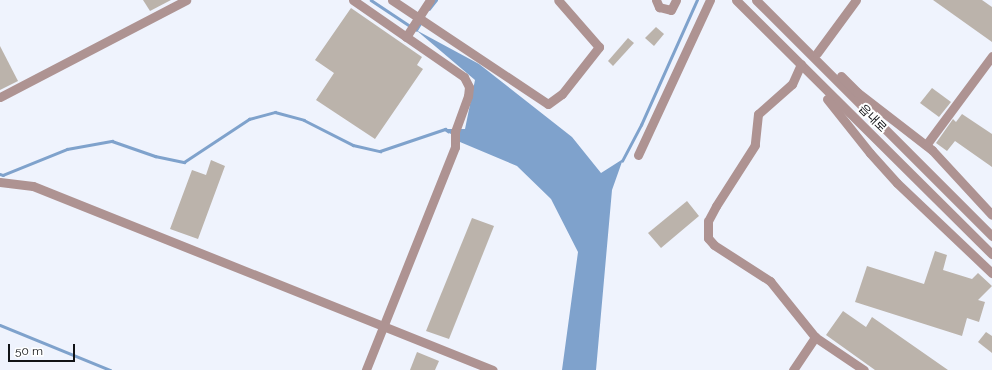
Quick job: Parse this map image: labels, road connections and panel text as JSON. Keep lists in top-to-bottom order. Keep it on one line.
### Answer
{"streets":{"street":["읍내로"]},"scale_bar":"50 m"}
